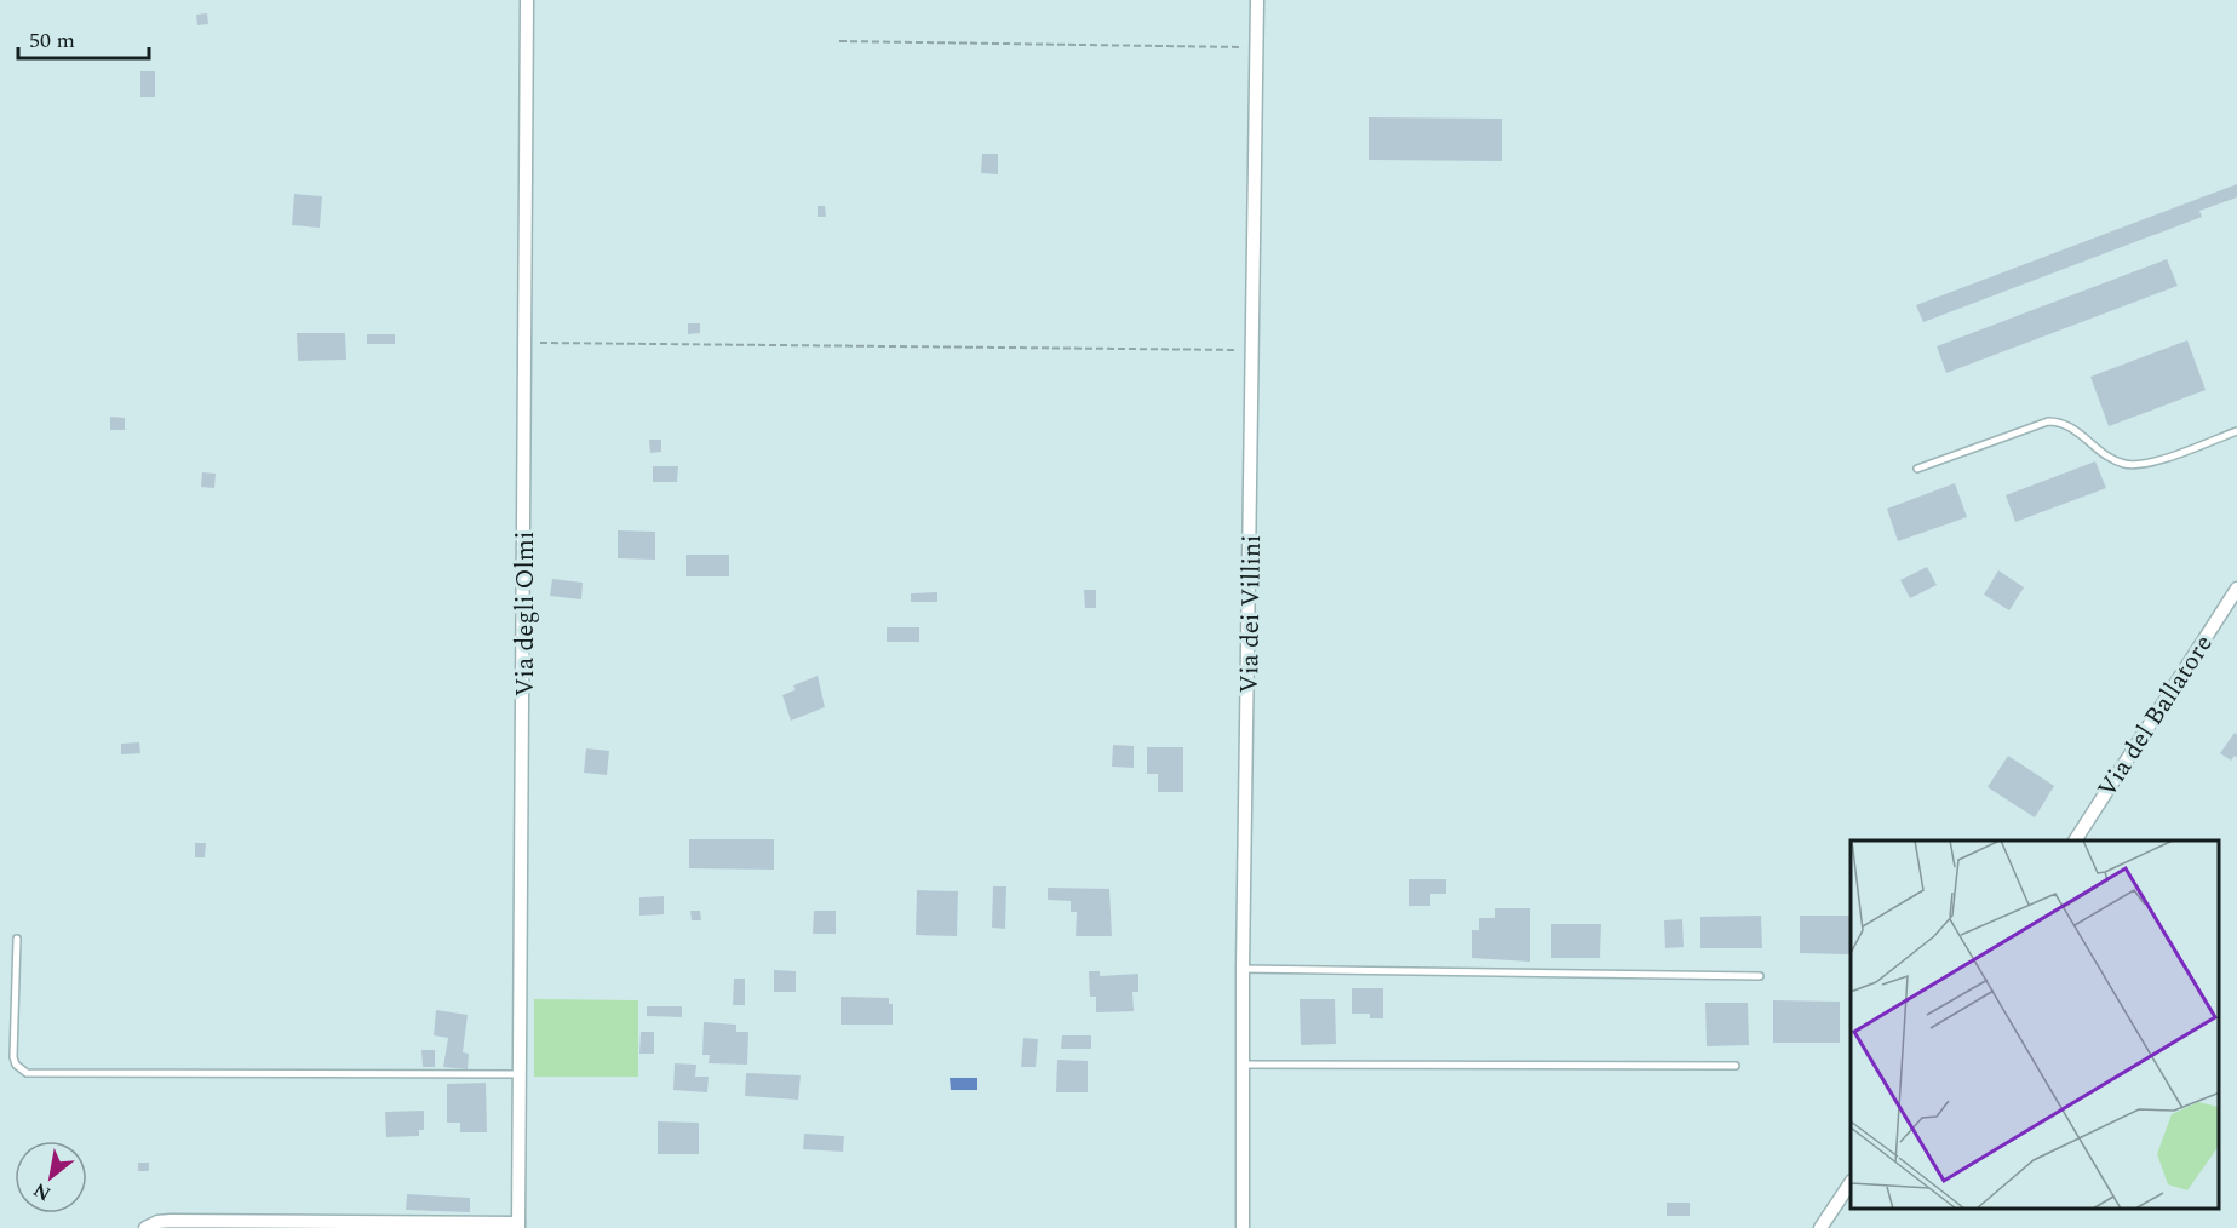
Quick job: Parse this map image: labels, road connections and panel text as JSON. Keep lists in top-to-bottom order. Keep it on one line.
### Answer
{"streets":{"street":["Via degli Olmi","Via dei Villini","Via del Ballatore"]},"scale_bar":"50 m","north":"bottom left"}
